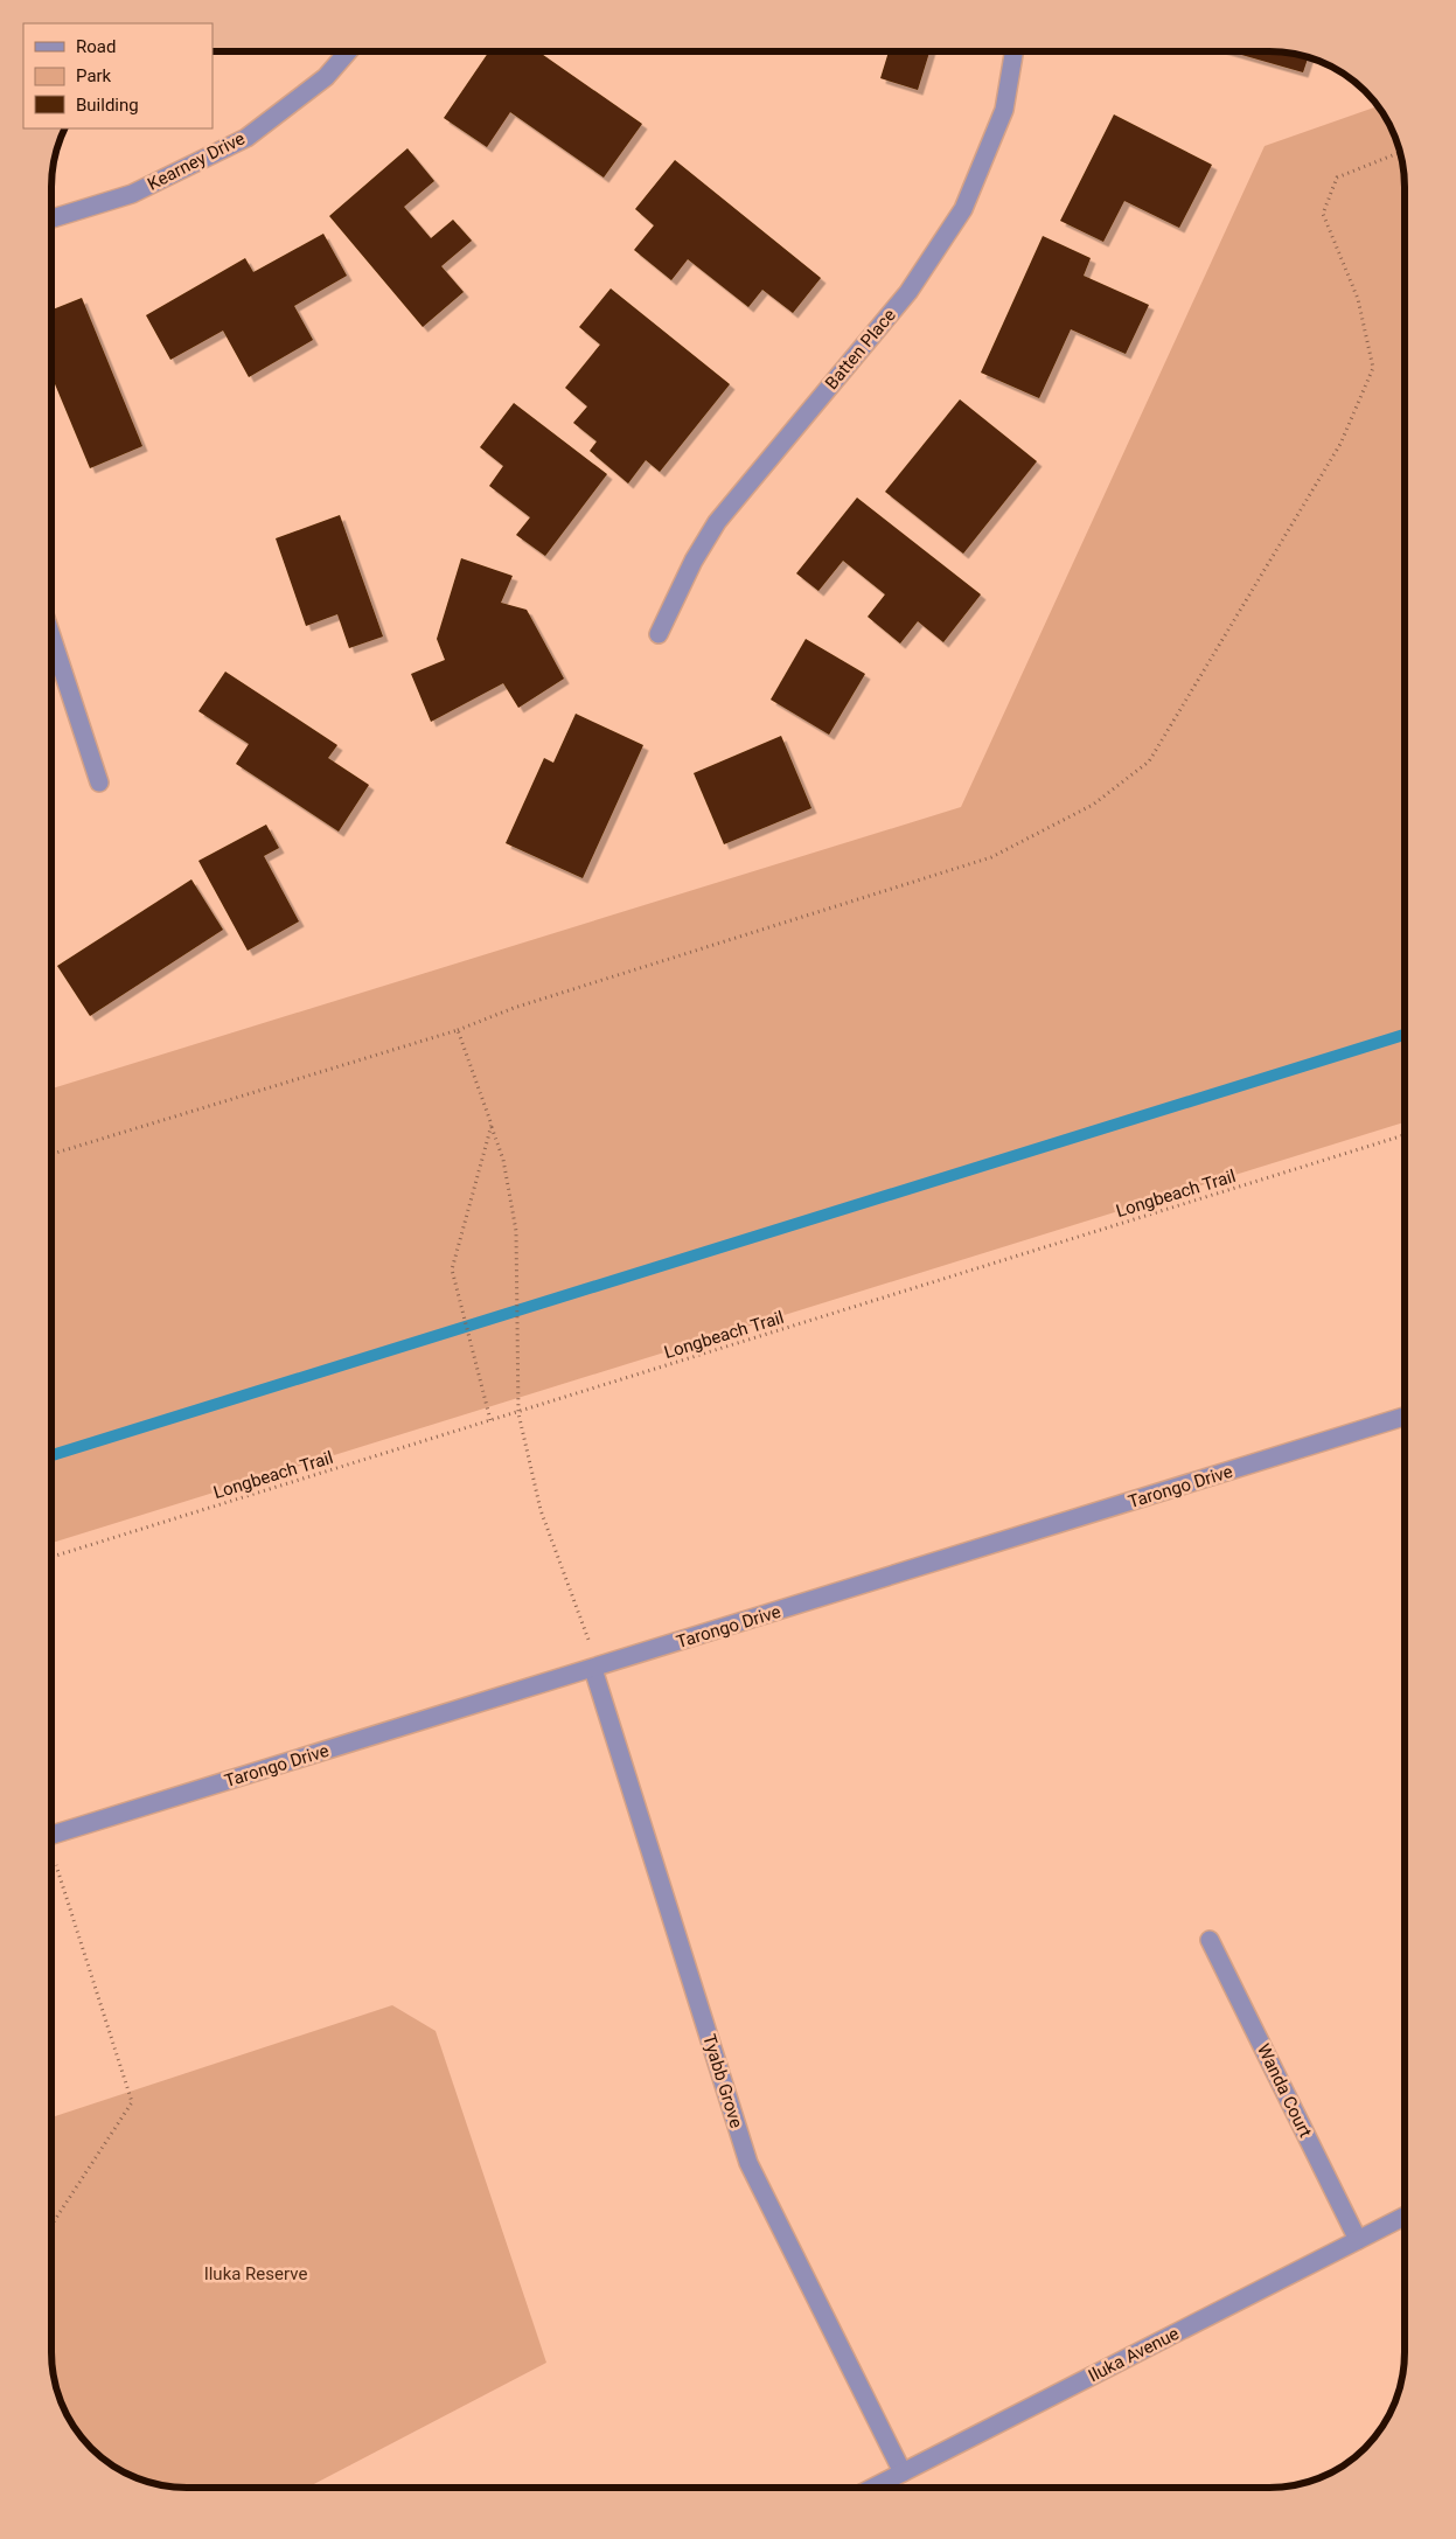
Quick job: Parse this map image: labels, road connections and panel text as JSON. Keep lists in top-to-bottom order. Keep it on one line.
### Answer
{"streets":{"street":["Kearney Drive","Batten Place","Tarongo Drive","Tyabb Grove","Wanda Court","Iluka Avenue"],"path":["Longbeach Trail"]},"crossings":[["Tarongo Drive","Tyabb Grove"],["Tyabb Grove","Iluka Avenue"],["Wanda Court","Iluka Avenue"]],"parks":["Iluka Reserve"],"legend":["Road","Park","Building"]}
